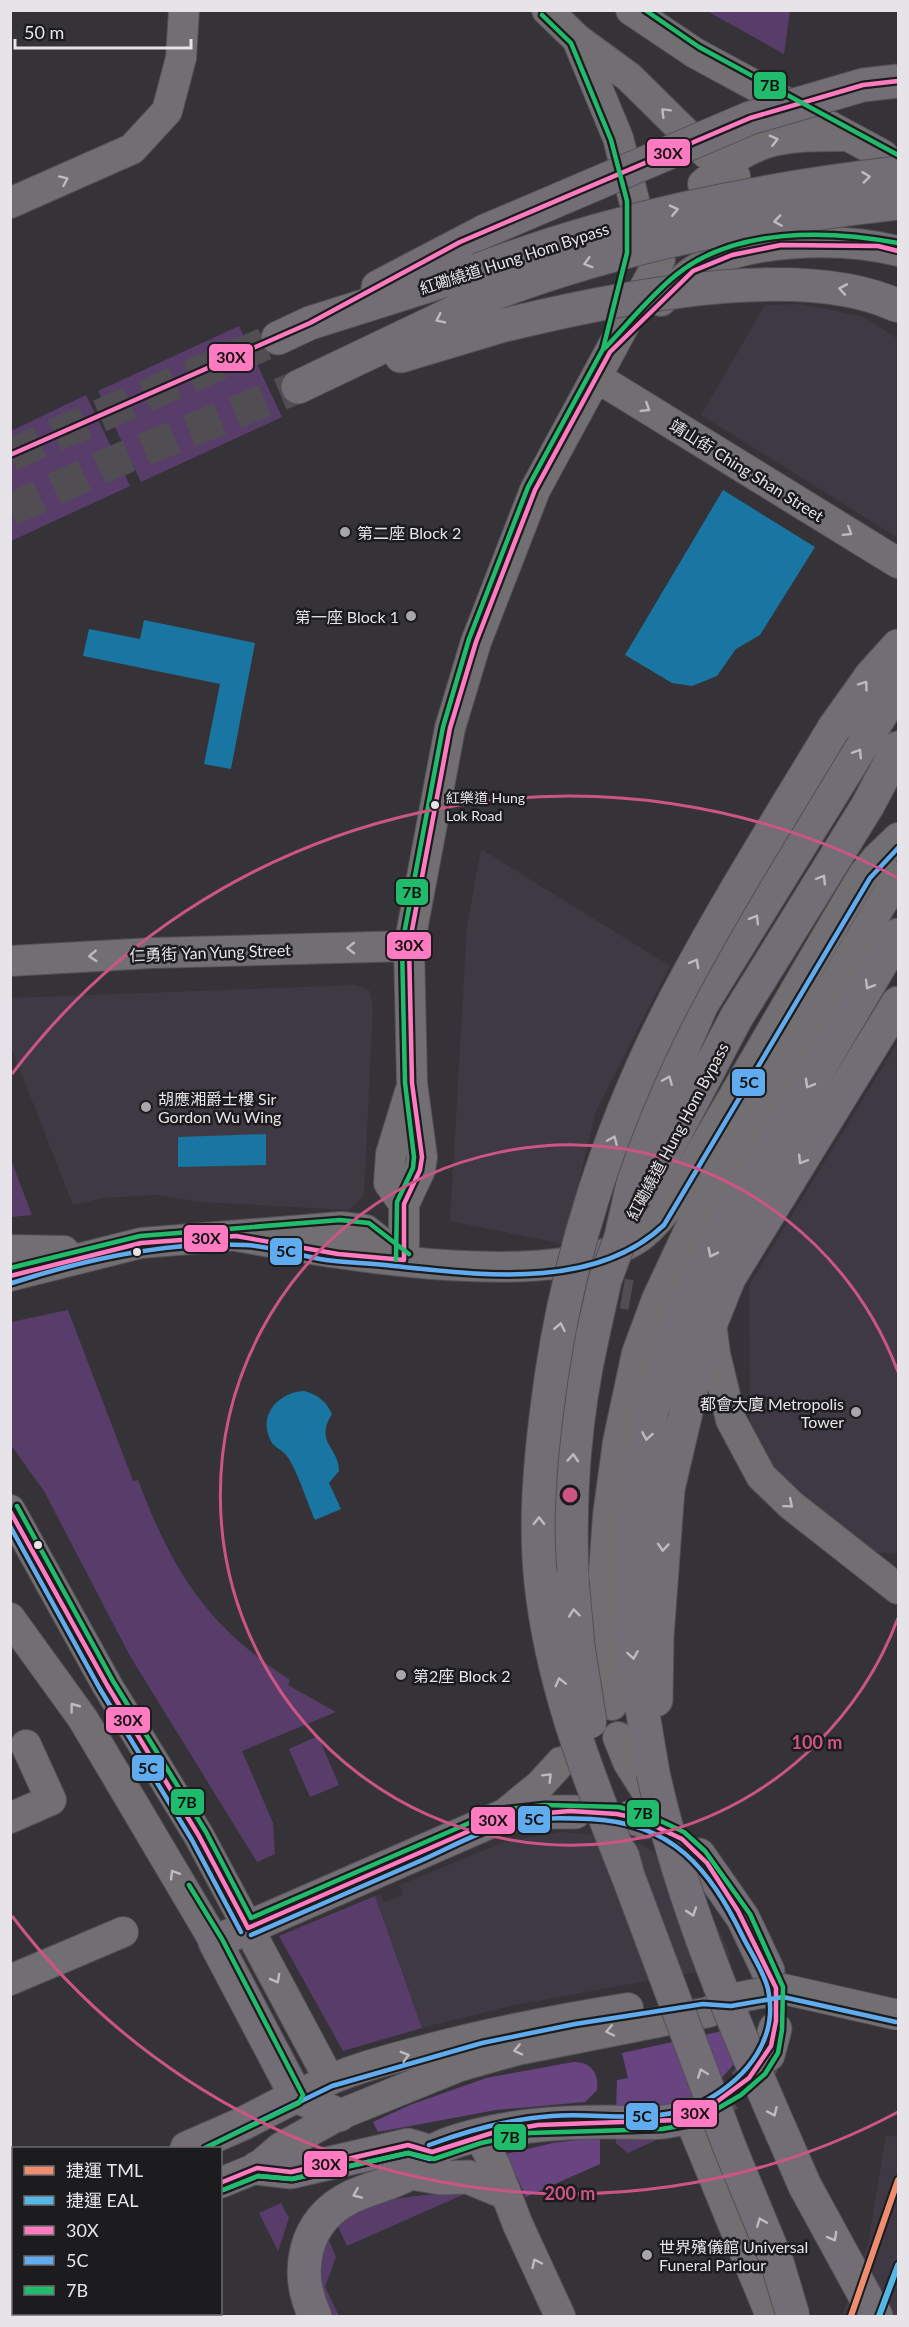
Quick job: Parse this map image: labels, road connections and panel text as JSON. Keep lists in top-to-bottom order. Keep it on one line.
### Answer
{"streets":{"main road":["紅磡繞道 Hung Hom Bypass"],"street":["靖山街 Ching Shan Street","仁勇街 Yan Yung Street"]},"one_way":["靖山街 Ching Shan Street","仁勇街 Yan Yung Street"],"places":["第二座 Block 2","第一座 Block 1","紅樂道 Hung Lok Road","胡應湘爵士樓 Sir Gordon Wu Wing","都會大廈 Metropolis Tower","第2座 Block 2","世界殯儀館 Universal Funeral Parlour"],"lines":["transit line 7B","transit line 30X","transit line 5C","metro line TML","metro line EAL"],"legend":["捷運 TML","捷運 EAL","30X","5C","7B"],"scale_bar":"50 m","rings":["100 m","200 m"]}
